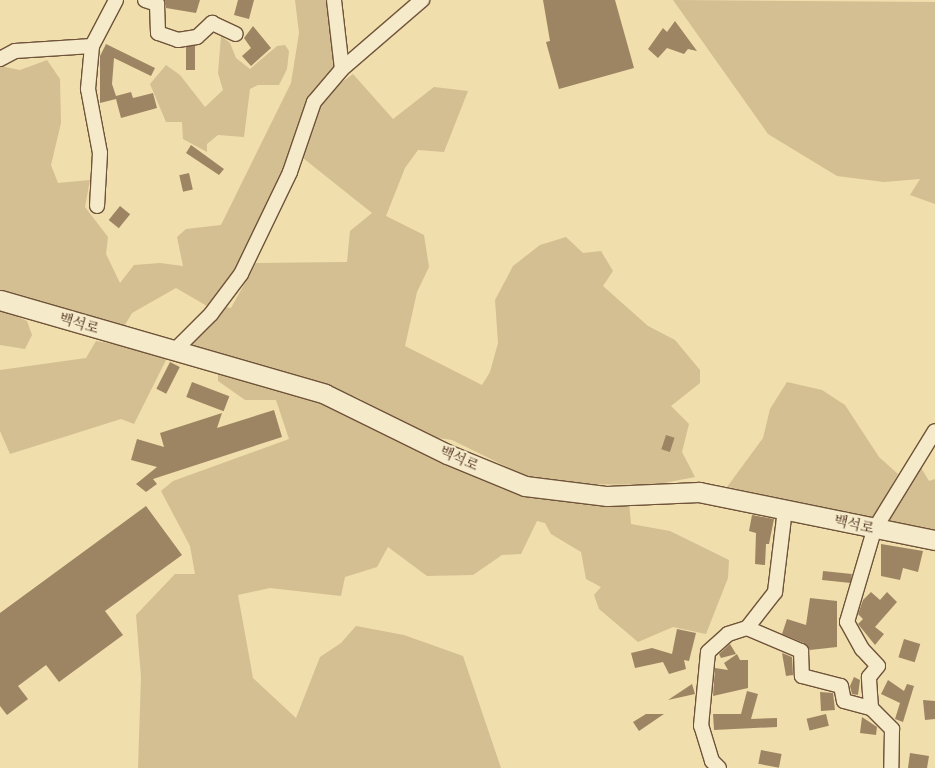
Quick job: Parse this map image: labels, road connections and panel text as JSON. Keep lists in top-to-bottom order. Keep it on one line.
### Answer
{"streets":{"street":["백석로"]}}
